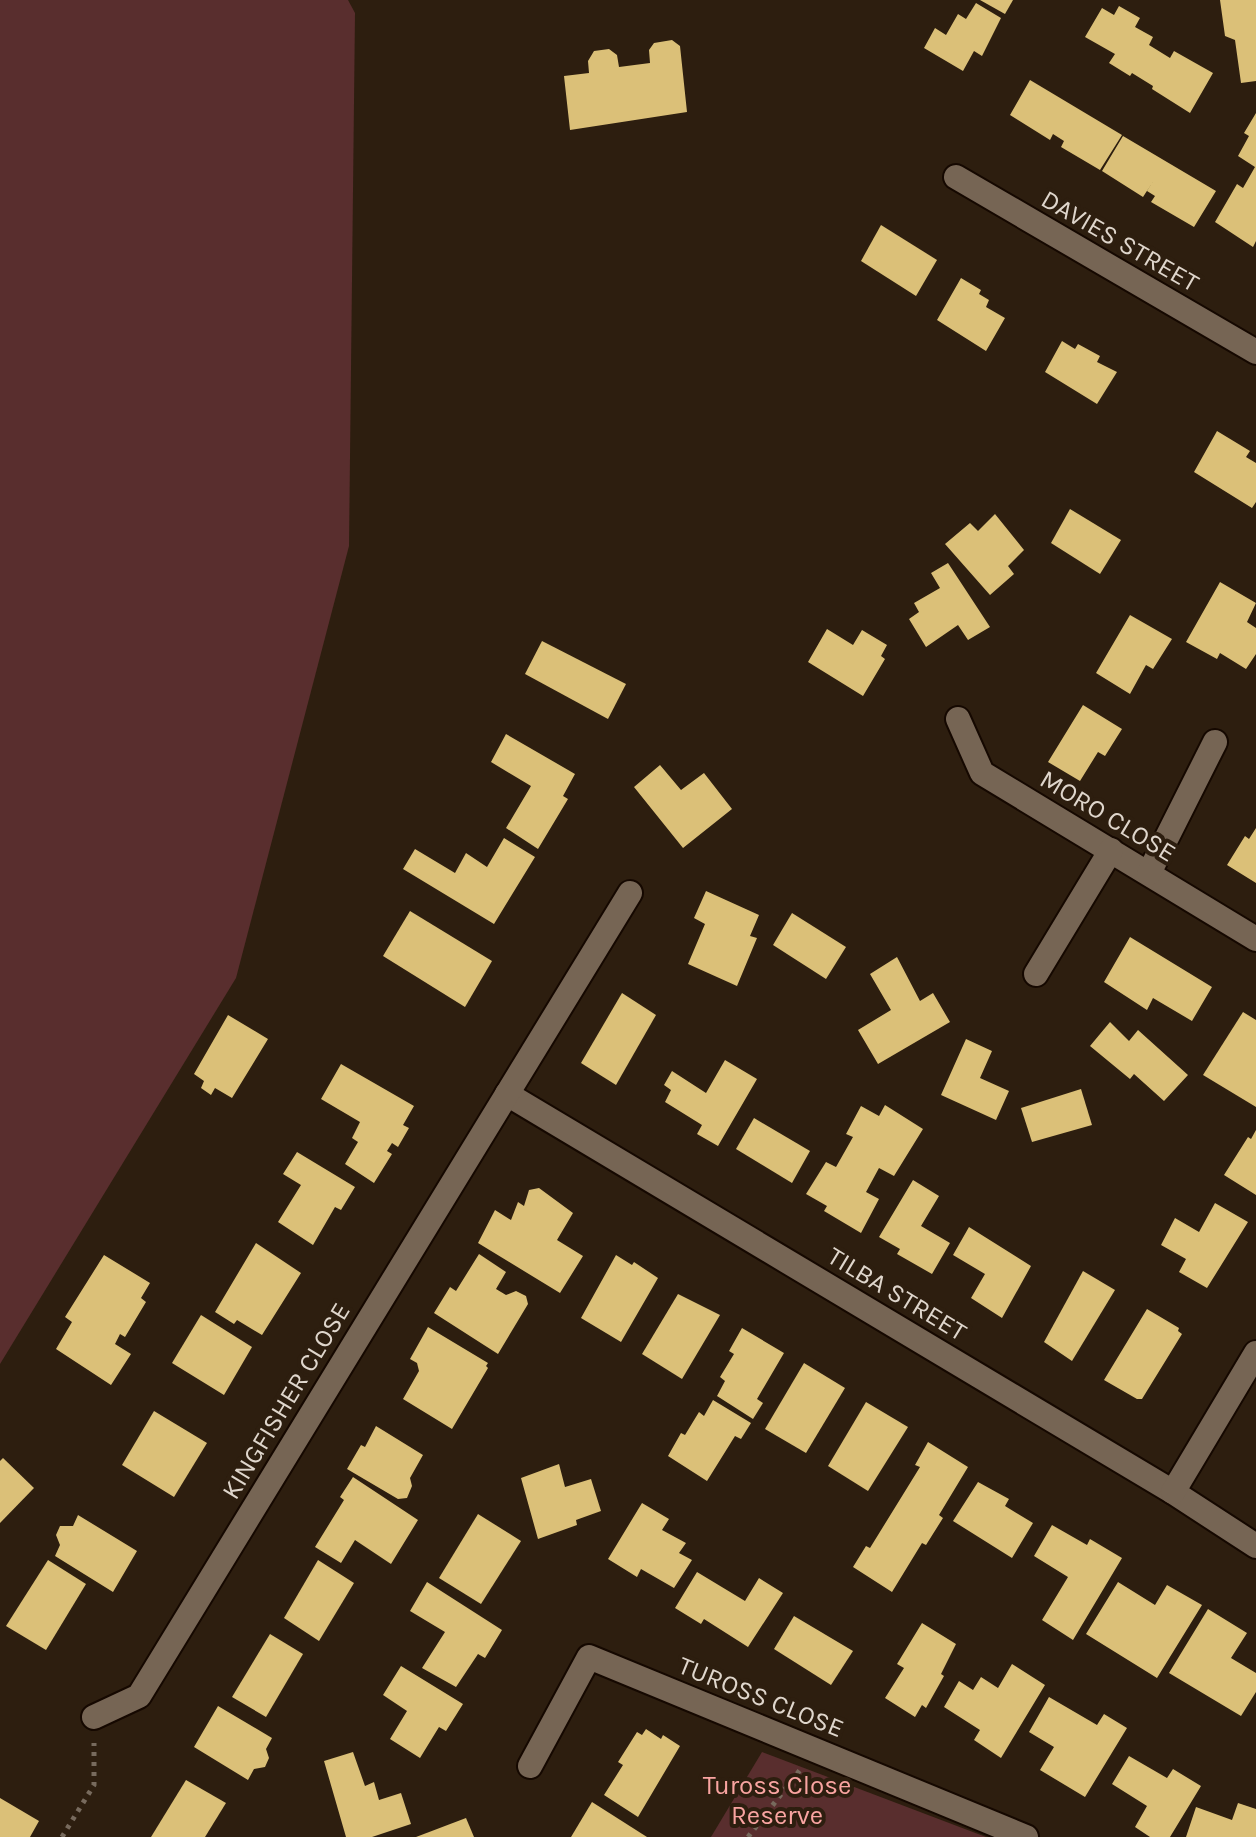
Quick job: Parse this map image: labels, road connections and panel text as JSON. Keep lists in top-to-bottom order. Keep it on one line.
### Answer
{"streets":{"street":["DAVIES STREET","MORO CLOSE","TILBA STREET","KINGFISHER CLOSE","TUROSS CLOSE"]},"crossings":[["TILBA STREET","KINGFISHER CLOSE"]],"parks":["Tuross Close Reserve"]}
